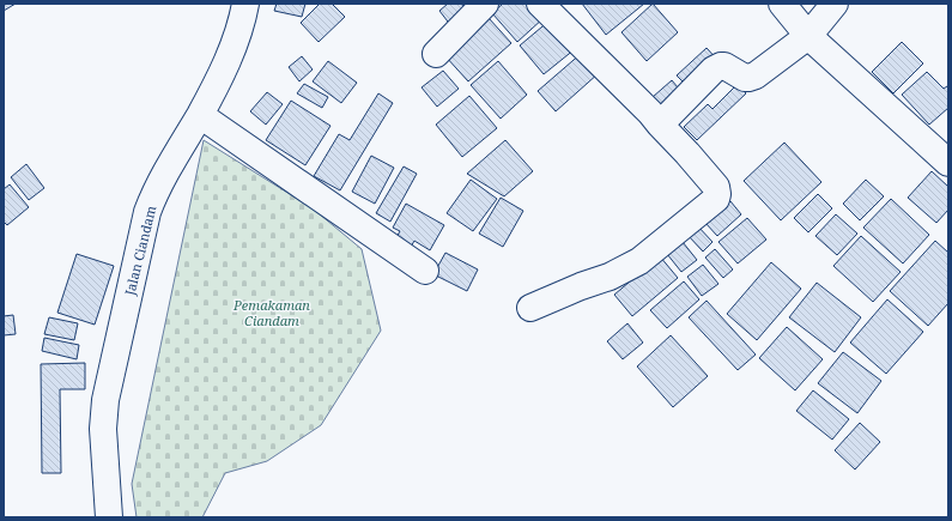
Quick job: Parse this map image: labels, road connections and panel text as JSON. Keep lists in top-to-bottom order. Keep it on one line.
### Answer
{"streets":{"street":["Jalan Ciandam"]},"parks":["Pemakaman Ciandam"]}
